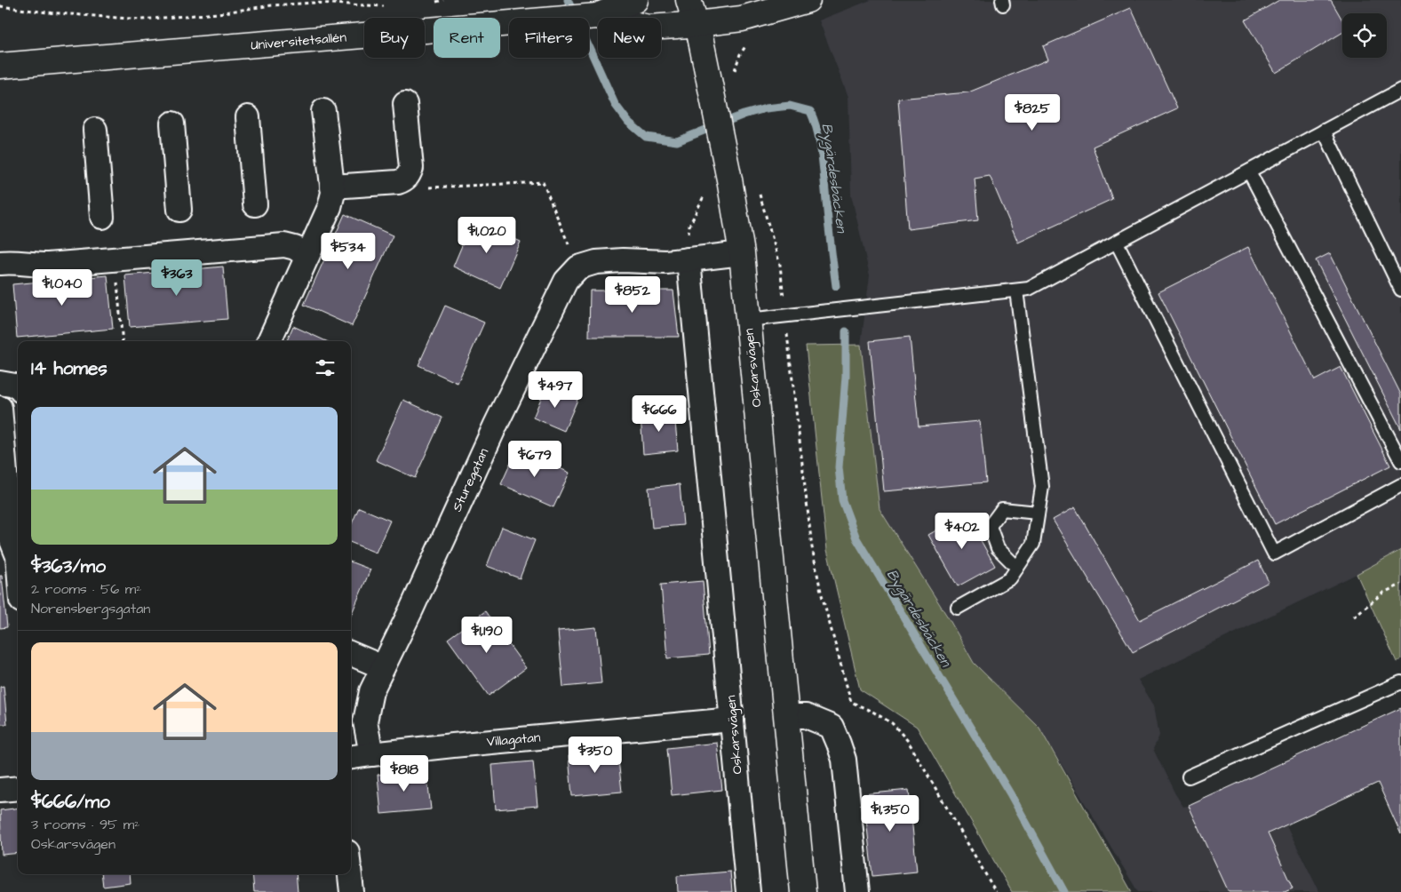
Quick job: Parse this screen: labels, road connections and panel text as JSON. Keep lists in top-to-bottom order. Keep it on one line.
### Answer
{"streets":{"street":["Universitetsallén","Oskarsvägen","Sturegatan","Villagatan"]},"crossings":[["Universitetsallén","Oskarsvägen"],["Oskarsvägen","Villagatan"],["Sturegatan","Villagatan"]],"water":["Bygärdesbäcken"],"page":{"chip":["Buy","Rent","Filters","New"],"price":["$825","$1,020","$534","$363","$1,040","$852","$497","$666","$679","$402","$1,190","$350","$818","$1,350"],"heading":"14 homes","list":[{"name":"$363/mo","note":"2 rooms · 56 m² · Norensbergsgatan"},{"name":"$666/mo","note":"3 rooms · 95 m² · Oskarsvägen"}]}}
